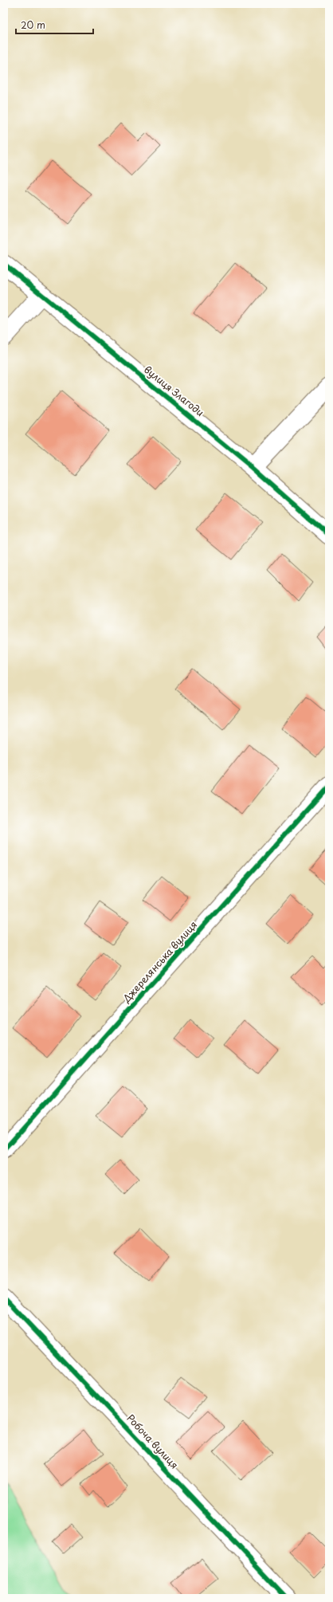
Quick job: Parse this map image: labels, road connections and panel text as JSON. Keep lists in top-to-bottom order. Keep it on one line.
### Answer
{"streets":{"street":["вулиця Злагоди","Джерелянська вулиця","Робоча вулиця"]},"scale_bar":"20 m"}
